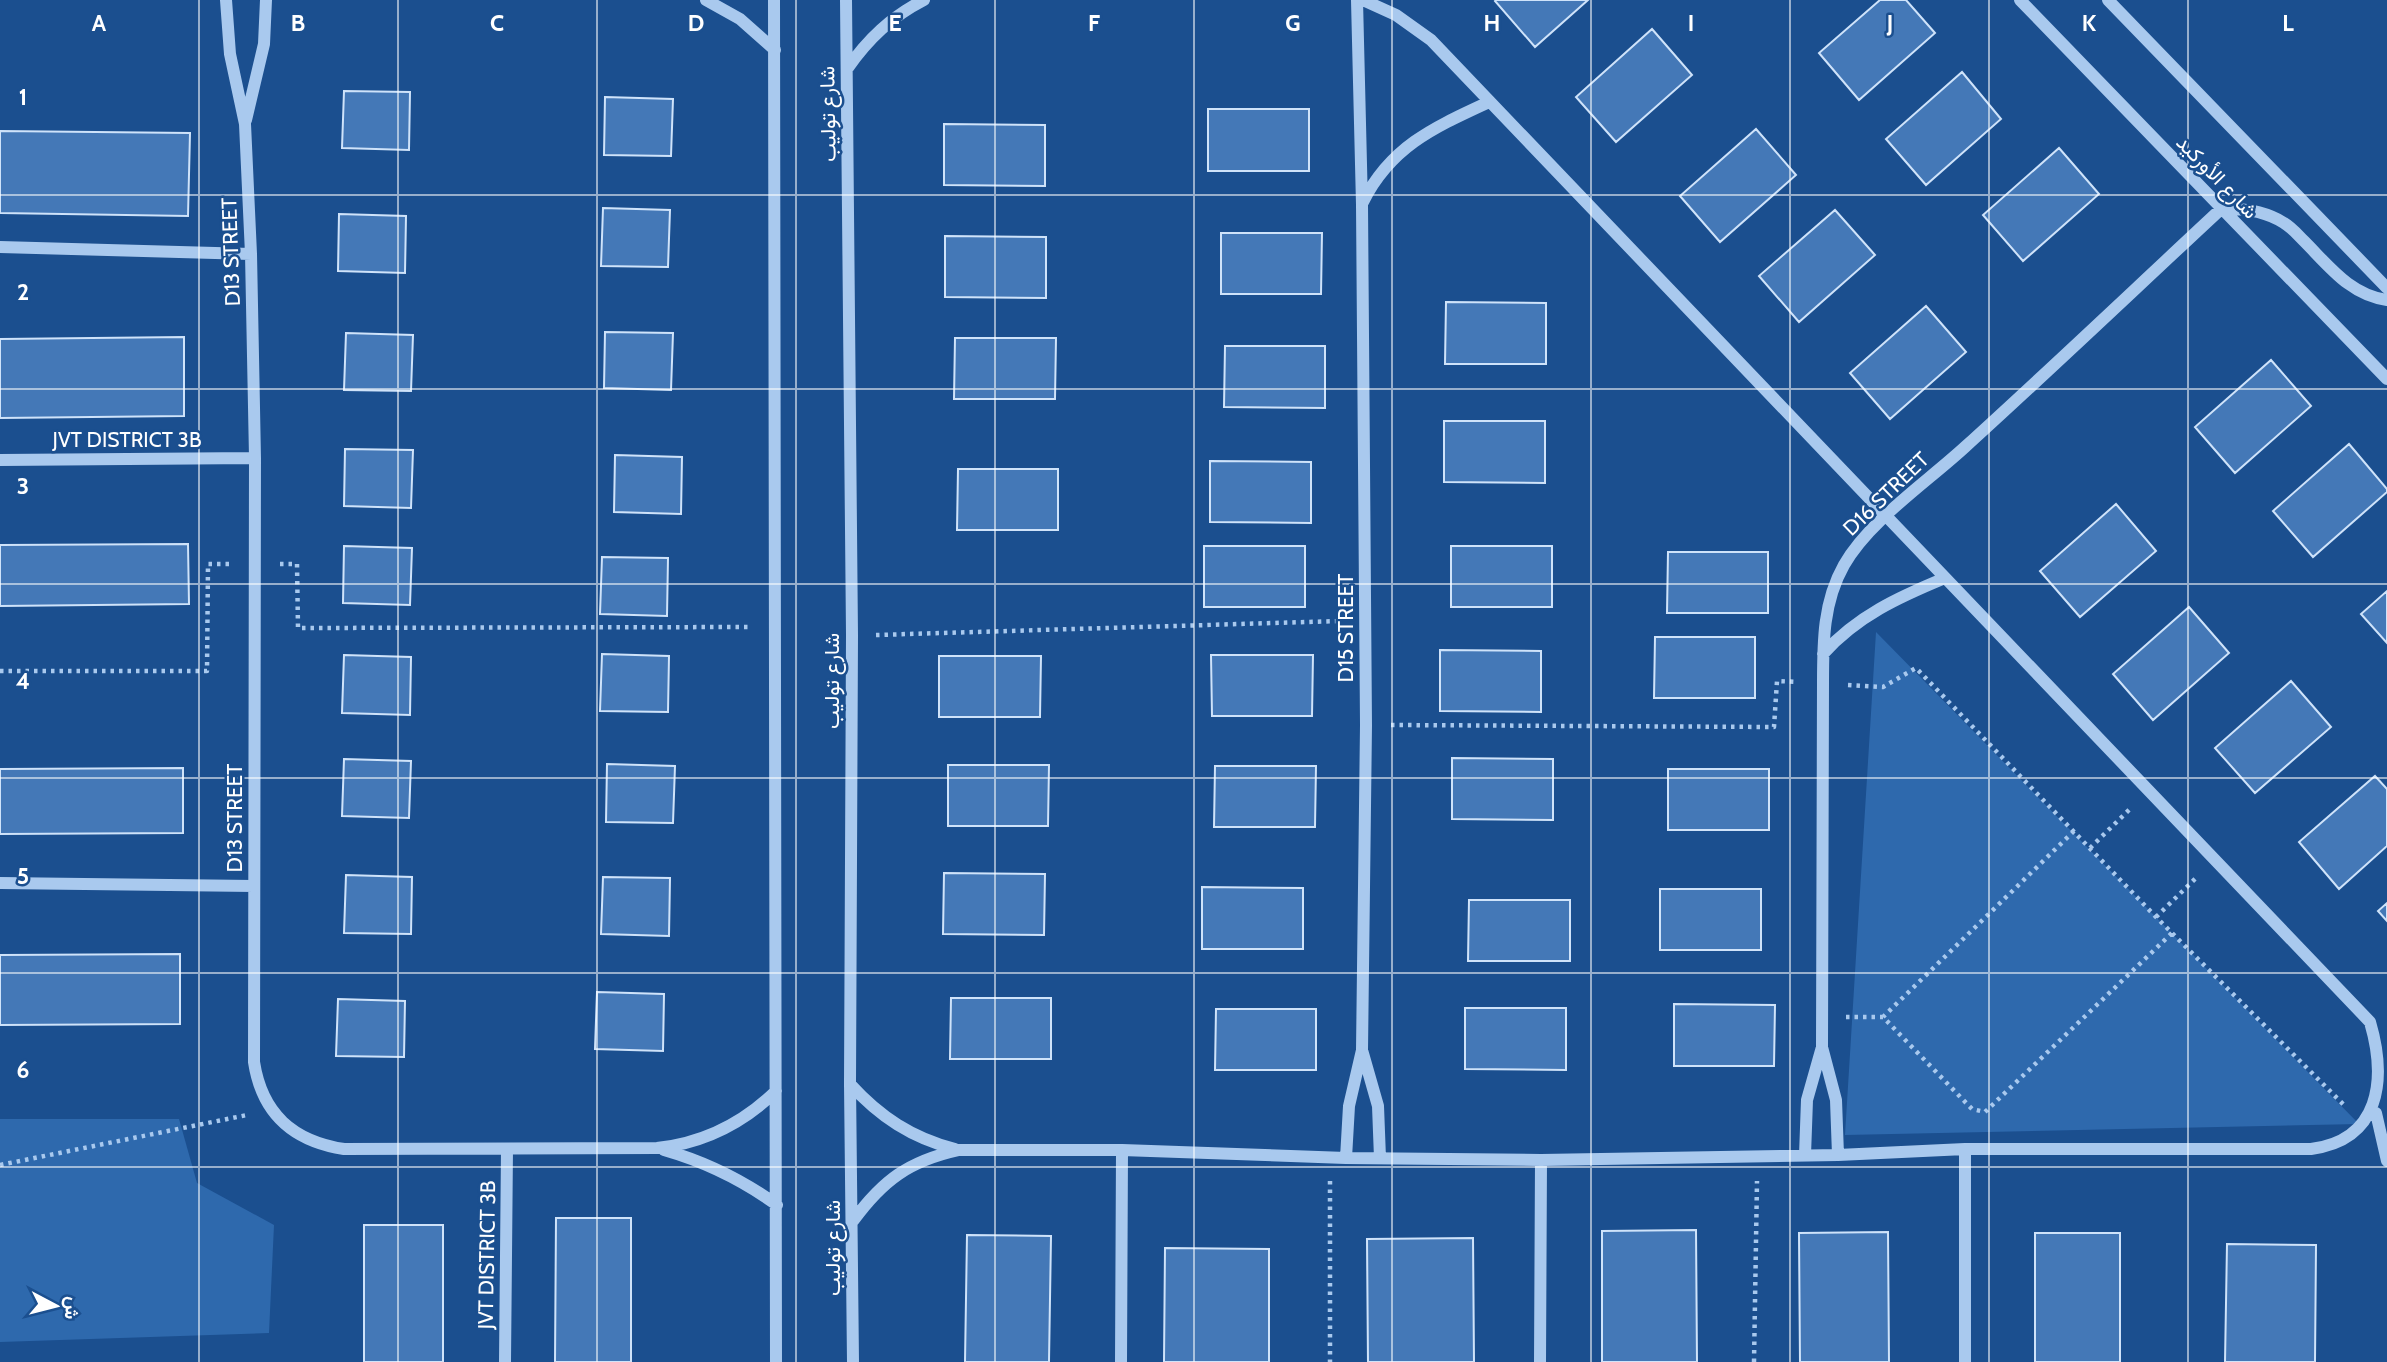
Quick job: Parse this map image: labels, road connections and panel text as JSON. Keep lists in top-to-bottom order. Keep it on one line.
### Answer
{"streets":{"street":["شارع توليب","شارع الأوركيد","D13 STREET","JVT DISTRICT 3B","D16 STREET","D15 STREET"]},"crossings":[["شارع الأوركيد","D16 STREET"],["D13 STREET","JVT DISTRICT 3B"]],"north":"right","grid":{"columns":["A","B","C","D","E","F","G","H","I","J","K","L"],"rows":["1","2","3","4","5","6"]}}
